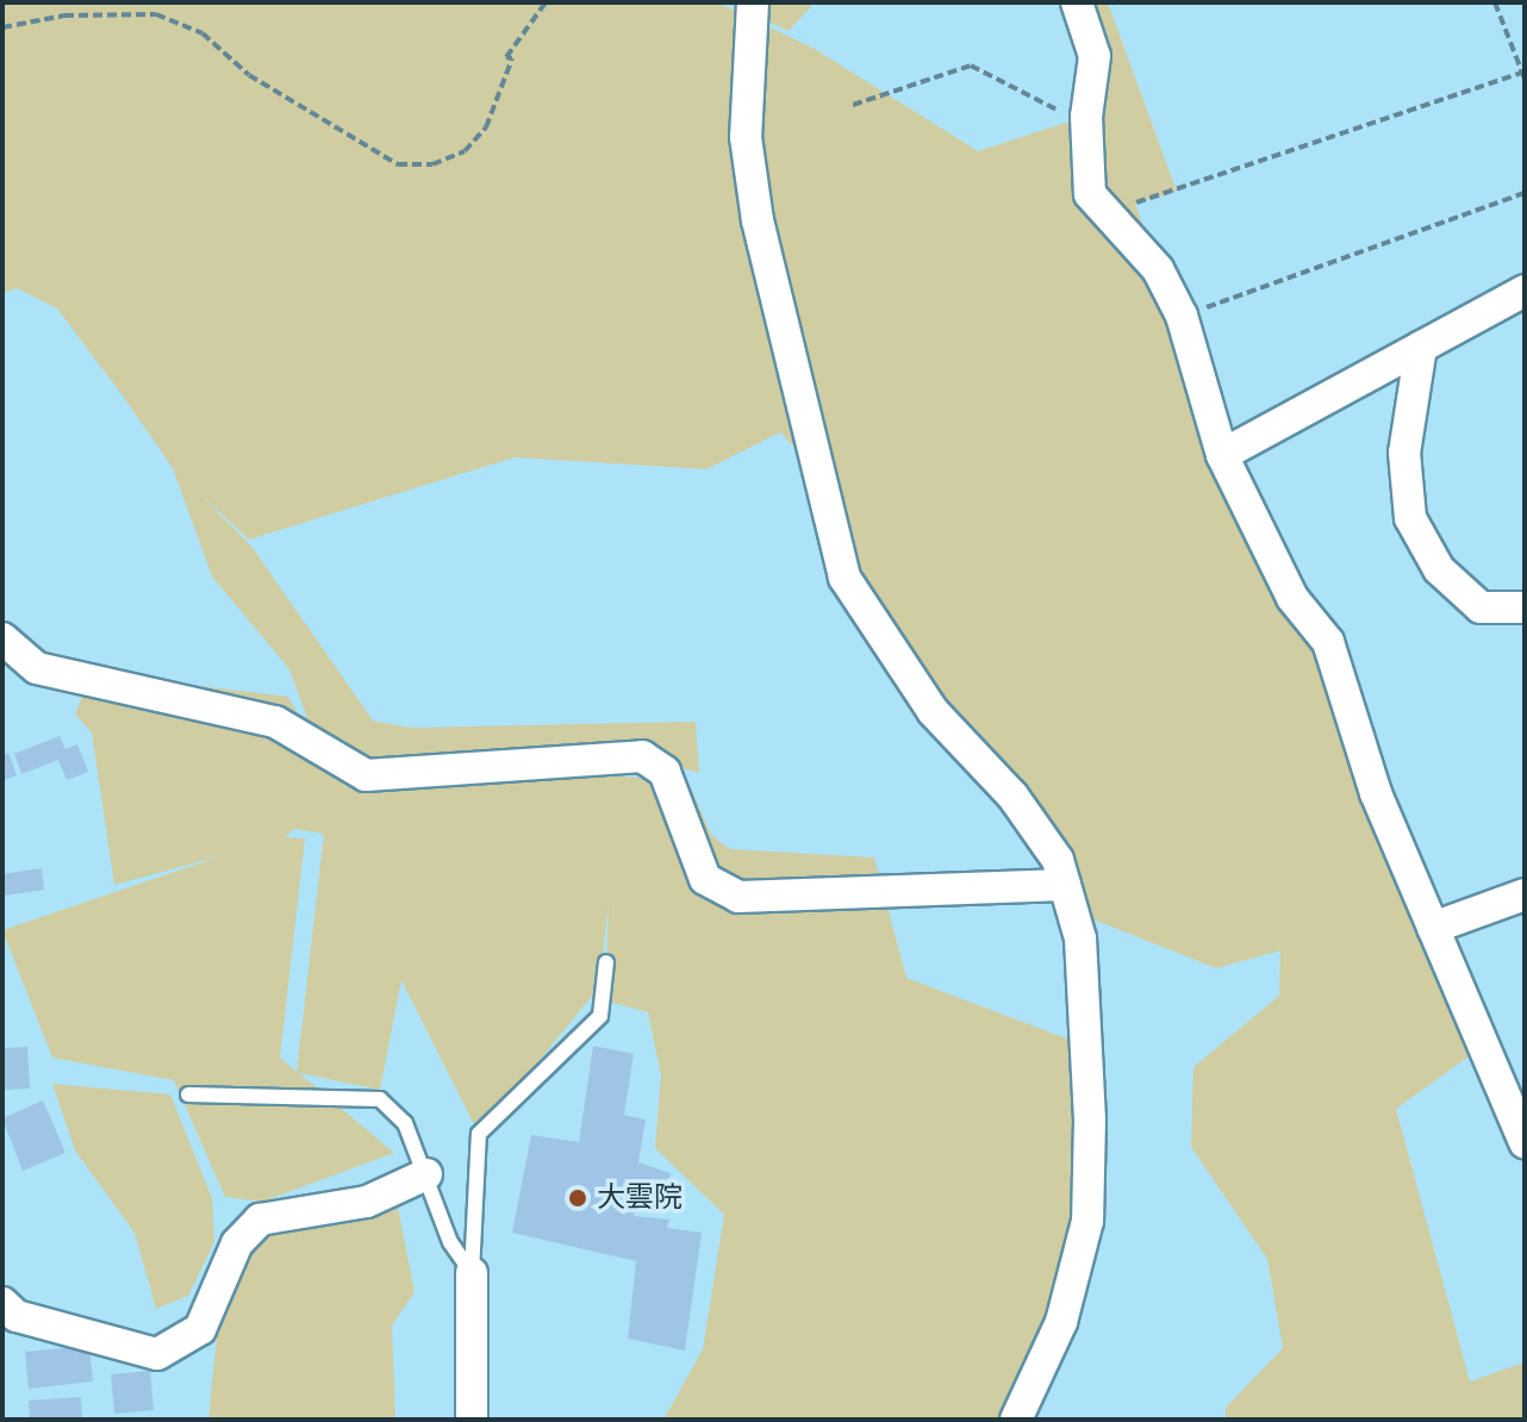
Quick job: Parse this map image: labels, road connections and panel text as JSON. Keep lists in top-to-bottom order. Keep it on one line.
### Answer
{"places":["大雲院"]}
